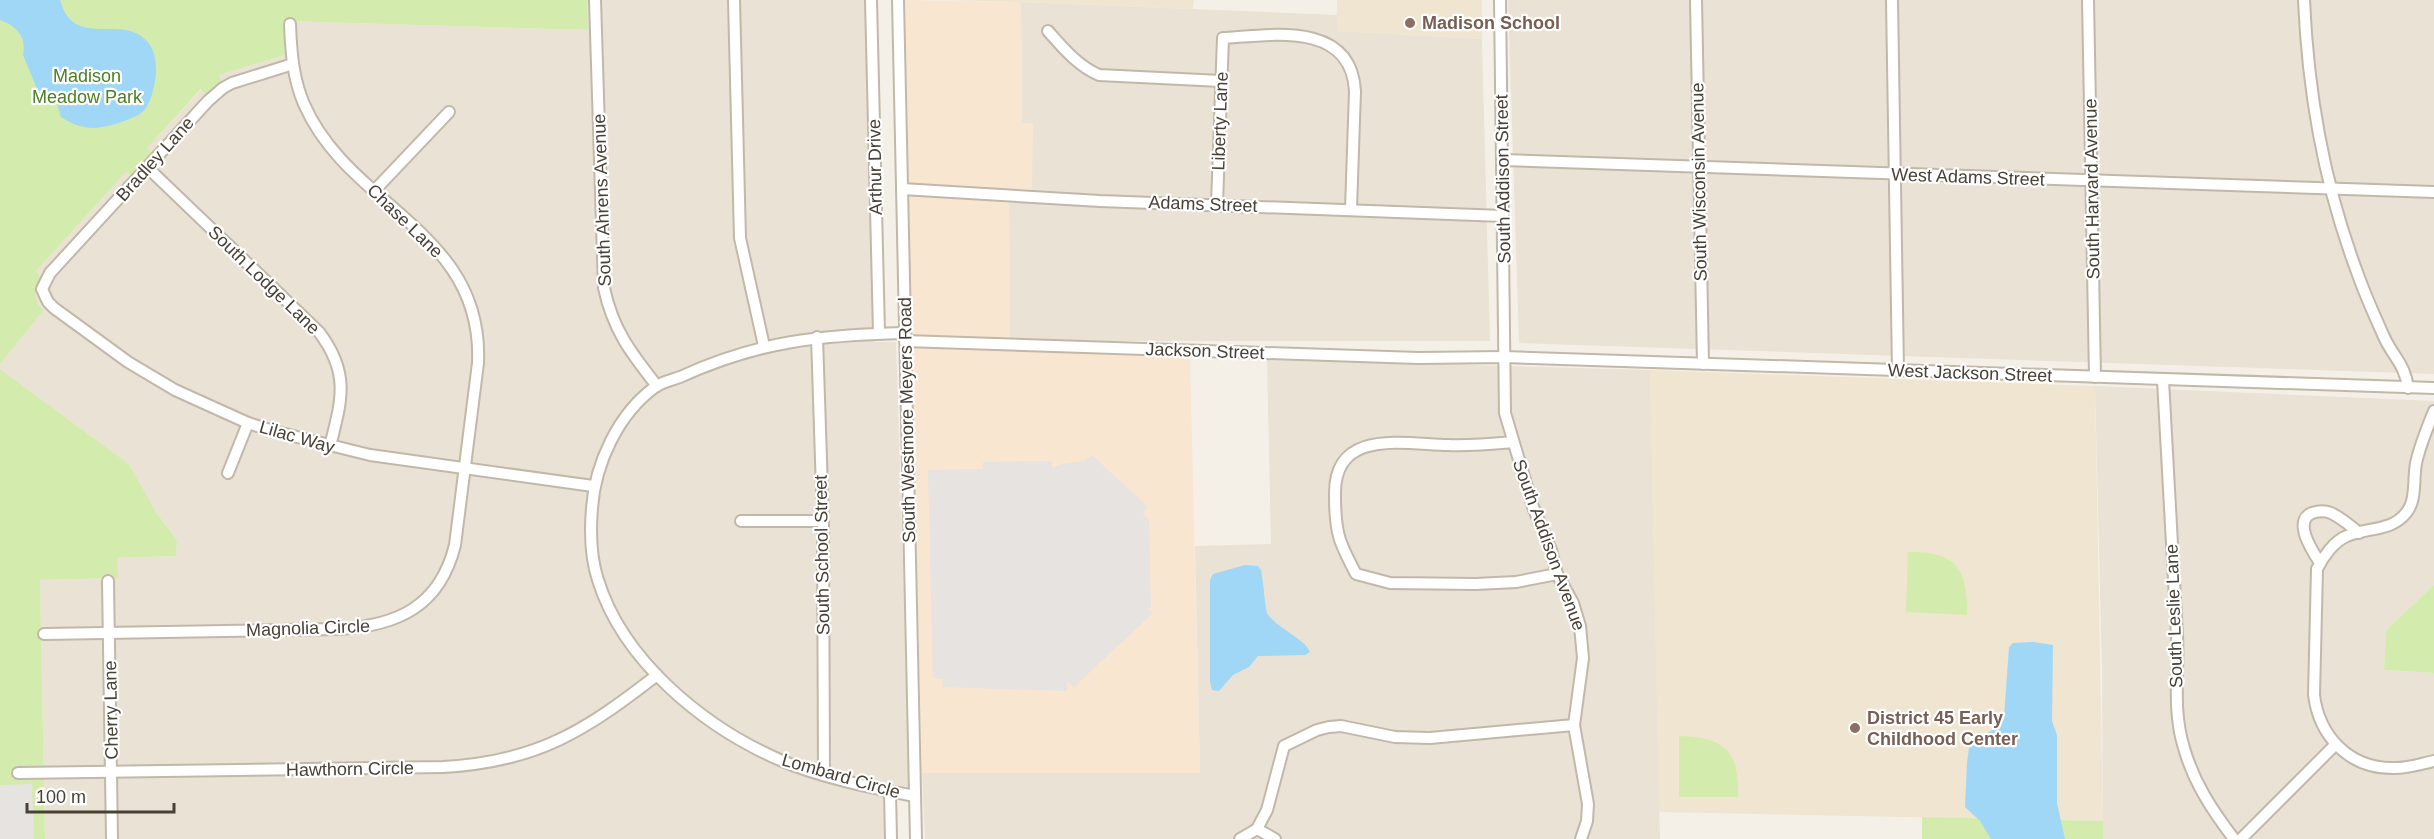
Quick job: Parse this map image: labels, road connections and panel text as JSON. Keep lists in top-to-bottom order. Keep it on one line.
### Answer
{"streets":{"street":["Liberty Lane","Bradley Lane","Arthur Drive","West Adams Street","South Addison Street","South Wisconsin Avenue","South Harvard Avenue","South Ahrens Avenue","Adams Street","Chase Lane","South Lodge Lane","Jackson Street","West Jackson Street","South Westmore Meyers Road","Lilac Way","South Addison Avenue","South School Street","South Leslie Lane","Magnolia Circle","Cherry Lane","Hawthorn Circle","Lombard Circle"]},"crossings":[["Liberty Lane","Adams Street"],["Bradley Lane","Chase Lane"],["Bradley Lane","South Lodge Lane"],["Bradley Lane","Lilac Way"],["Arthur Drive","Lombard Circle"],["West Adams Street","South Addison Street"],["West Adams Street","South Wisconsin Avenue"],["West Adams Street","South Harvard Avenue"],["South Addison Street","Adams Street"],["South Addison Street","Jackson Street"],["South Addison Street","West Jackson Street"],["South Addison Street","South Addison Avenue"],["South Wisconsin Avenue","West Jackson Street"],["South Harvard Avenue","West Jackson Street"],["South Ahrens Avenue","Lombard Circle"],["Adams Street","South Westmore Meyers Road"],["Chase Lane","Lilac Way"],["Chase Lane","Magnolia Circle"],["South Lodge Lane","Lilac Way"],["Jackson Street","West Jackson Street"],["Jackson Street","South Westmore Meyers Road"],["Jackson Street","South Addison Avenue"],["Jackson Street","Lombard Circle"],["West Jackson Street","South Addison Avenue"],["West Jackson Street","South Leslie Lane"],["South Westmore Meyers Road","Lombard Circle"],["Lilac Way","Magnolia Circle"],["Lilac Way","Lombard Circle"],["South School Street","Lombard Circle"],["Magnolia Circle","Cherry Lane"],["Cherry Lane","Hawthorn Circle"],["Hawthorn Circle","Lombard Circle"]],"parks":["Madison Meadow Park"],"places":["Madison School","District 45 Early Childhood Center"],"scale_bar":"100 m"}
